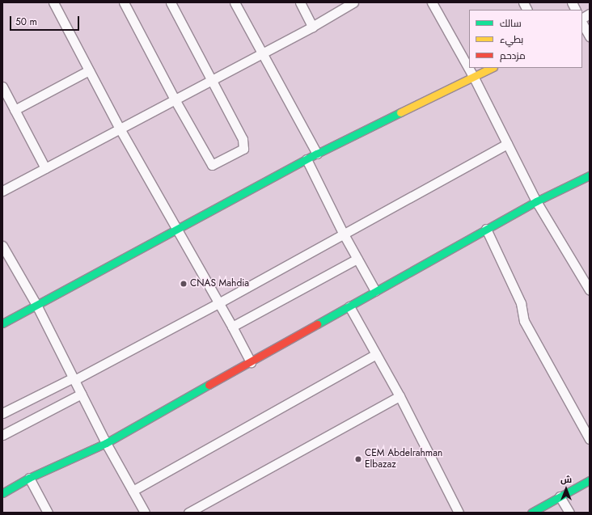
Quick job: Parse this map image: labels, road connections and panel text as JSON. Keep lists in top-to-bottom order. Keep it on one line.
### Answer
{"places":["CNAS Mahdia","CEM Abdelrahman Elbazaz"],"legend":["سالك","بطيء","مزدحم"],"scale_bar":"50 m","north":"top"}
